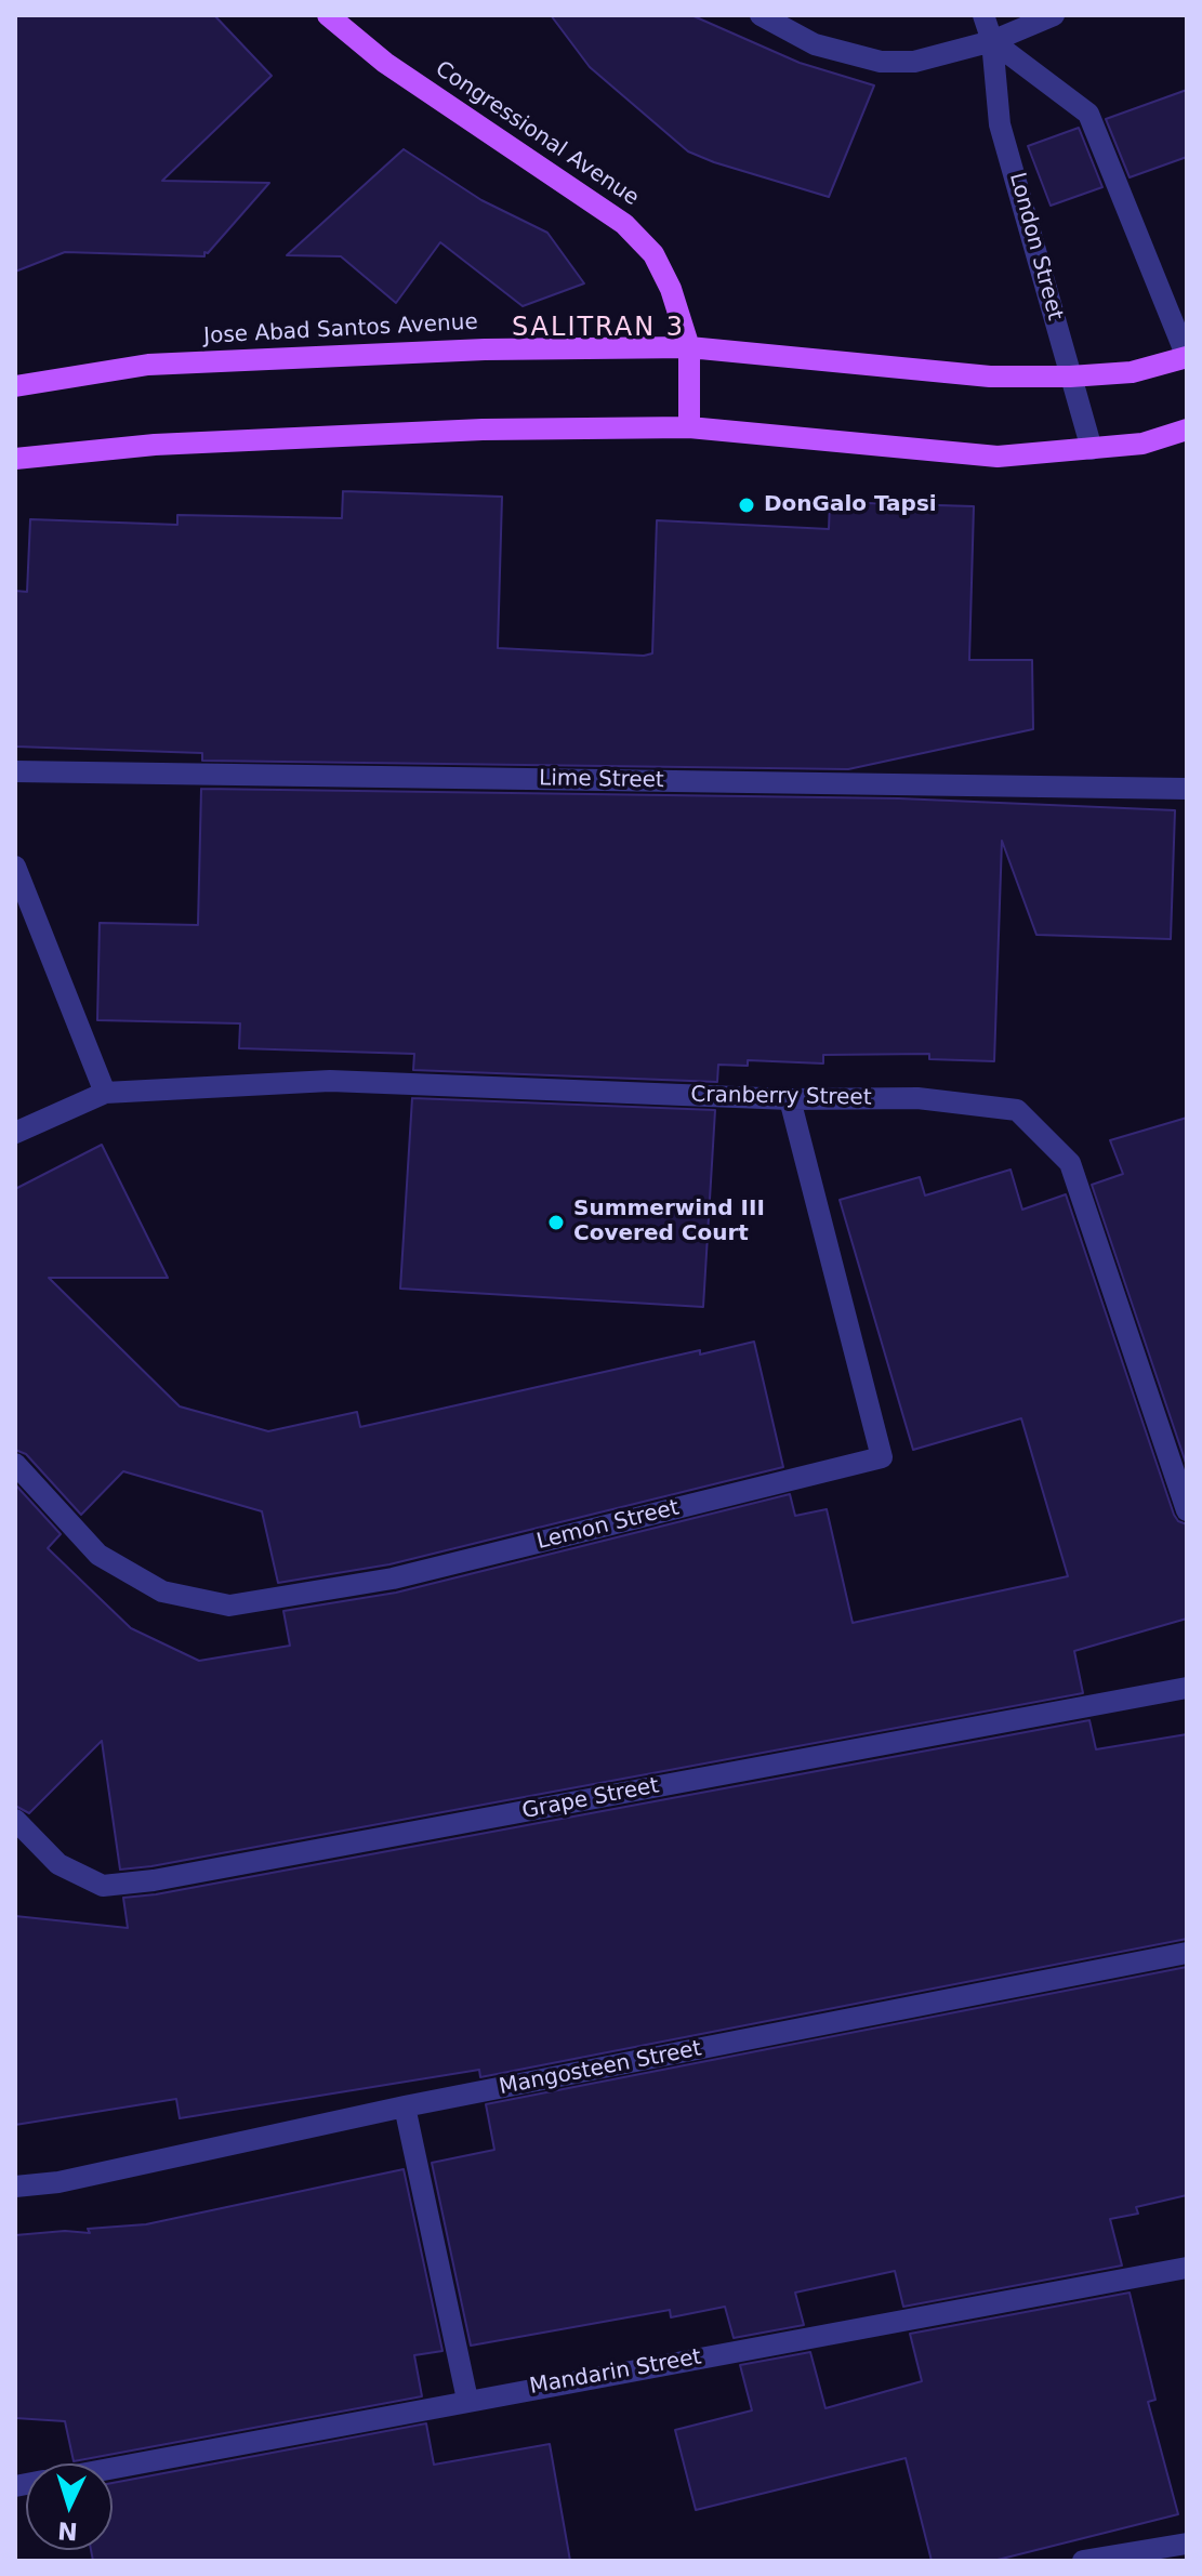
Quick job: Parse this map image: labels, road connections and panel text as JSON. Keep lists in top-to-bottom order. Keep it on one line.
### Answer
{"streets":{"main road":["Congressional Avenue","Jose Abad Santos Avenue"],"street":["London Street","Lime Street","Cranberry Street","Lemon Street","Grape Street","Mangosteen Street","Mandarin Street"]},"crossings":[["Congressional Avenue","Jose Abad Santos Avenue"],["London Street","Jose Abad Santos Avenue"],["Cranberry Street","Lemon Street"]],"districts":["SALITRAN 3"],"places":["DonGalo Tapsi","Summerwind III Covered Court"],"north":"bottom"}
